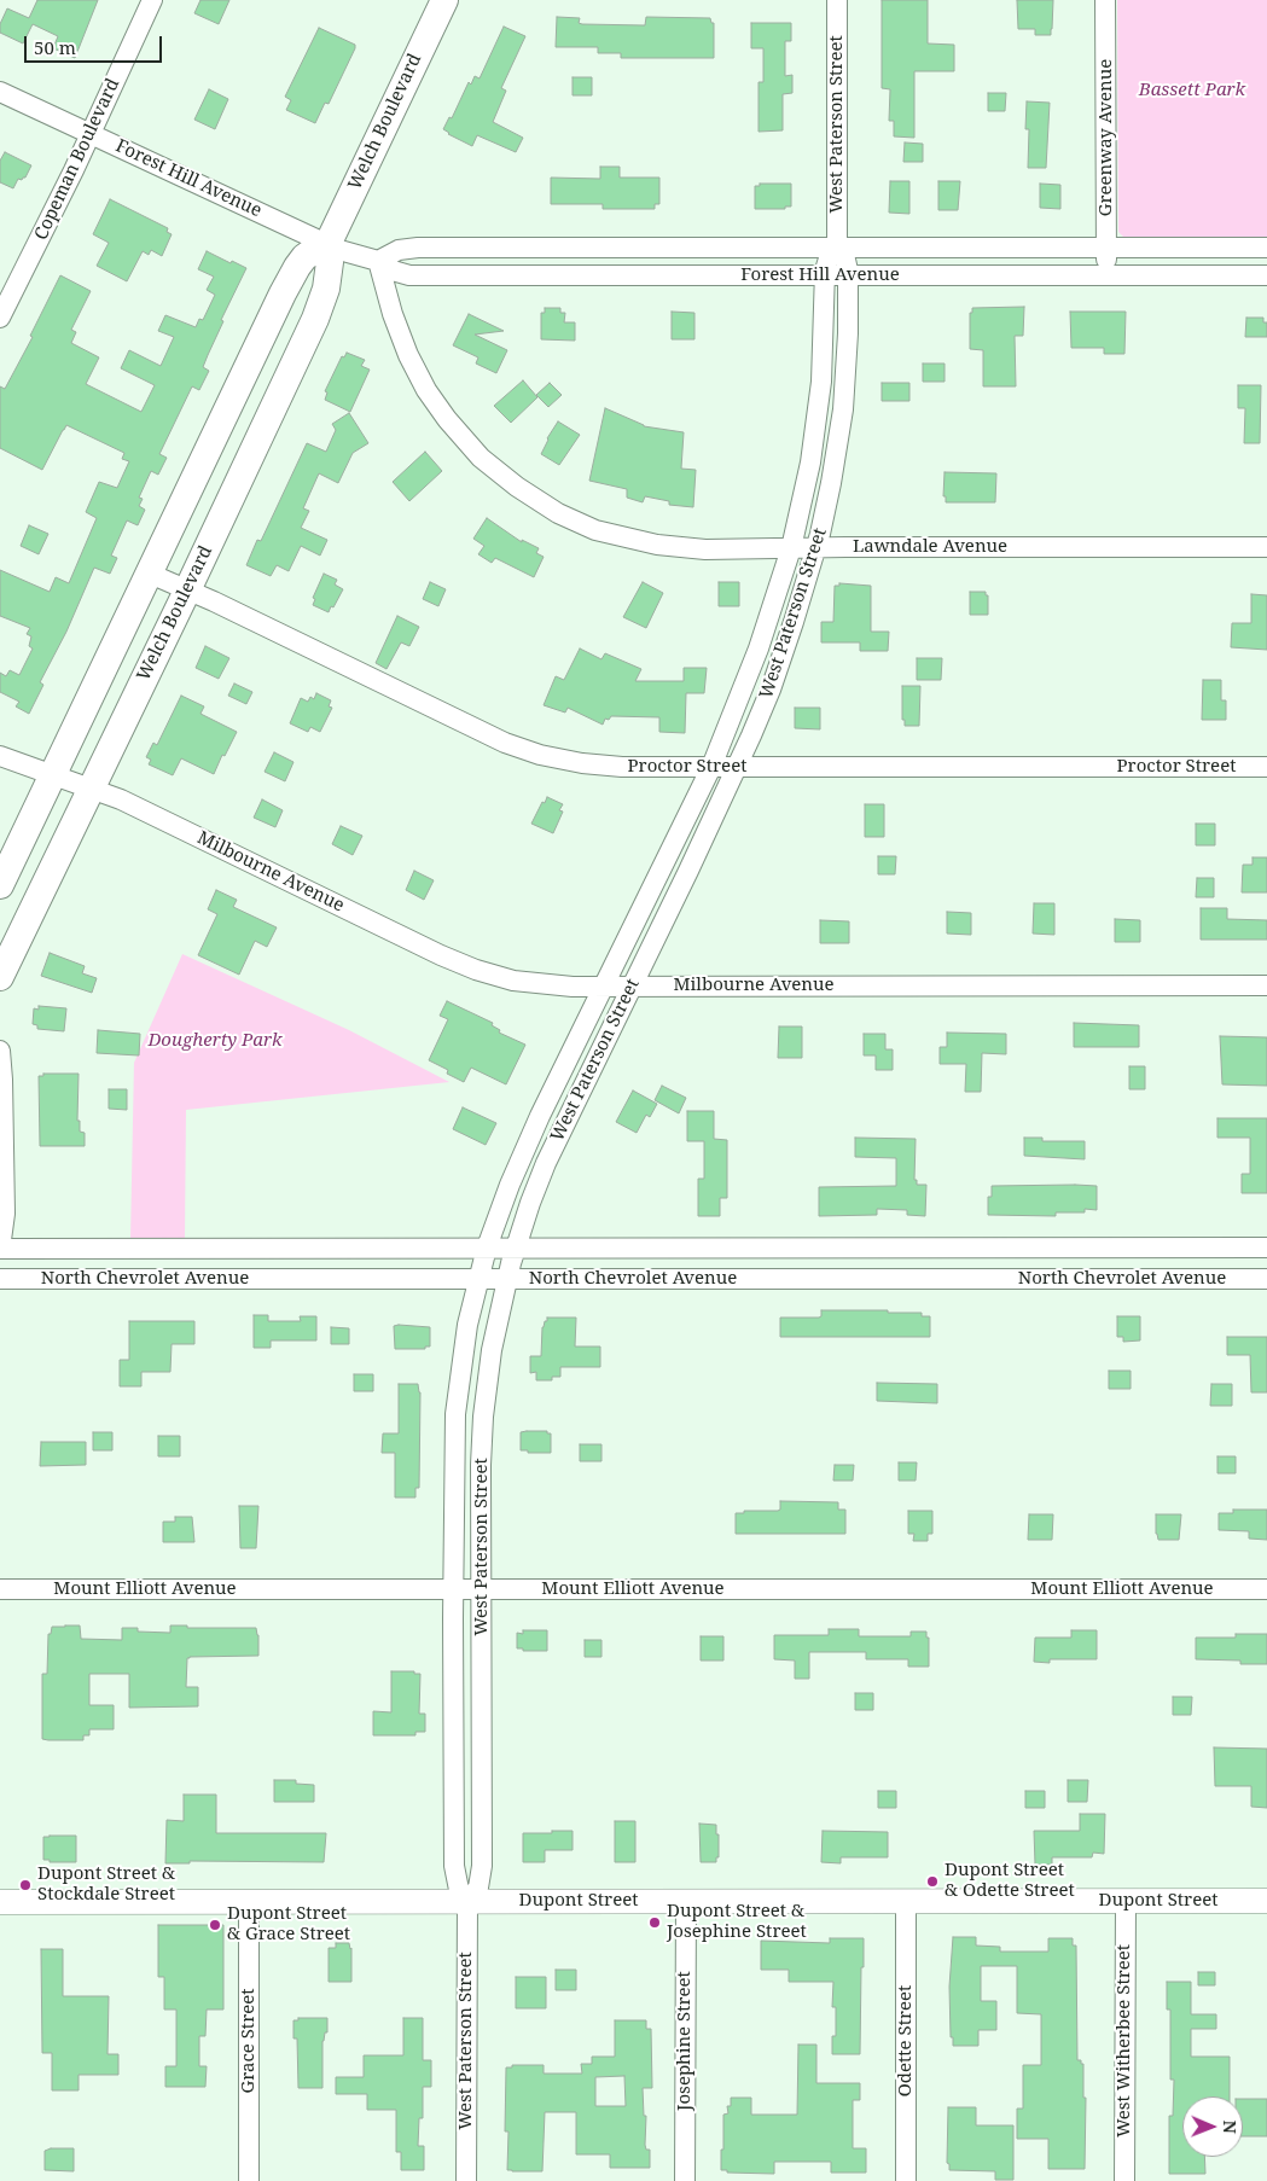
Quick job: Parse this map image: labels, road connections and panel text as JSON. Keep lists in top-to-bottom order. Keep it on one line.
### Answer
{"streets":{"main road":["Welch Boulevard"],"street":["West Paterson Street","Greenway Avenue","Copeman Boulevard","Forest Hill Avenue","Lawndale Avenue","Proctor Street","Milbourne Avenue","North Chevrolet Avenue","Mount Elliott Avenue","Dupont Street","Grace Street","Josephine Street","Odette Street","West Witherbee Street"]},"crossings":[["Welch Boulevard","Forest Hill Avenue"],["Welch Boulevard","Proctor Street"],["Welch Boulevard","Milbourne Avenue"],["West Paterson Street","Forest Hill Avenue"],["West Paterson Street","Lawndale Avenue"],["West Paterson Street","Proctor Street"],["West Paterson Street","Milbourne Avenue"],["West Paterson Street","North Chevrolet Avenue"],["West Paterson Street","Mount Elliott Avenue"],["West Paterson Street","Dupont Street"],["Greenway Avenue","Forest Hill Avenue"],["Copeman Boulevard","Forest Hill Avenue"],["Forest Hill Avenue","Lawndale Avenue"],["Dupont Street","Grace Street"],["Dupont Street","Josephine Street"],["Dupont Street","Odette Street"],["Dupont Street","West Witherbee Street"]],"parks":["Bassett Park","Dougherty Park"],"places":["Dupont Street & Odette Street","Dupont Street & Stockdale Street","Dupont Street & Josephine Street","Dupont Street & Grace Street"],"scale_bar":"50 m","north":"right"}
